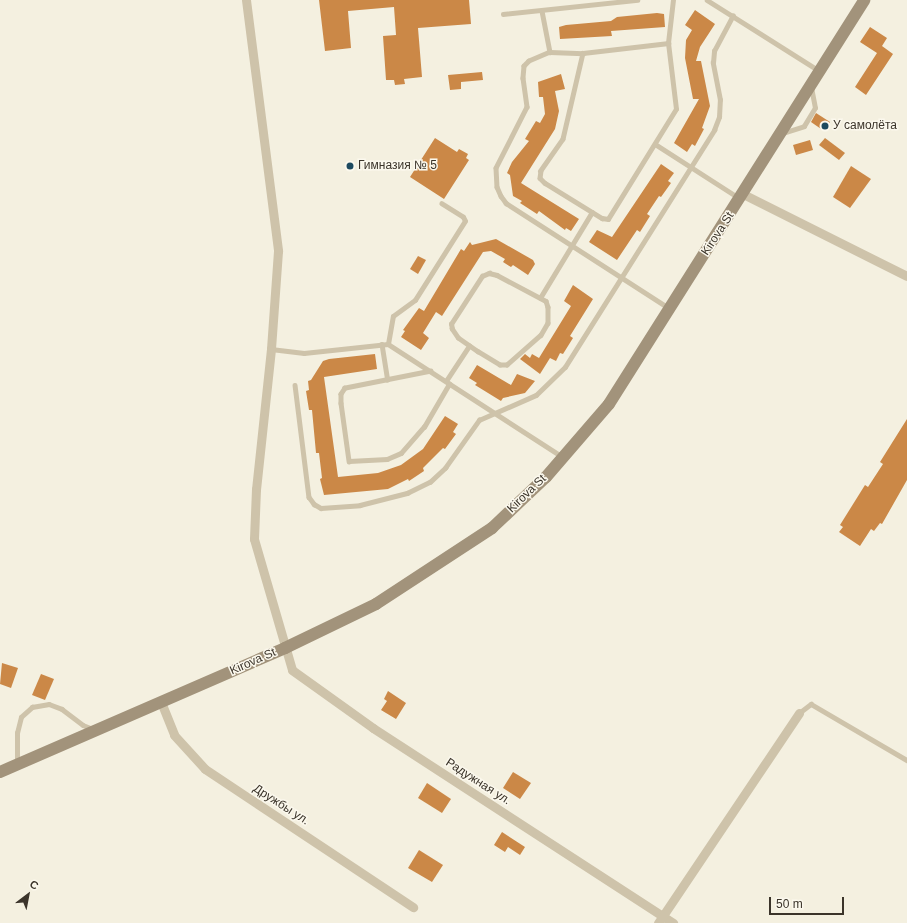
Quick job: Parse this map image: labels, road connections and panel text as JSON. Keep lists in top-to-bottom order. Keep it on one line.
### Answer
{"streets":{"main road":["Kirova St"],"street":["Радужная ул.","Дружбы ул."]},"crossings":[["Kirova St","Радужная ул."],["Kirova St","Дружбы ул."]],"places":["У самолёта","Гимназия № 5"],"scale_bar":"50 m","north":"top right"}
